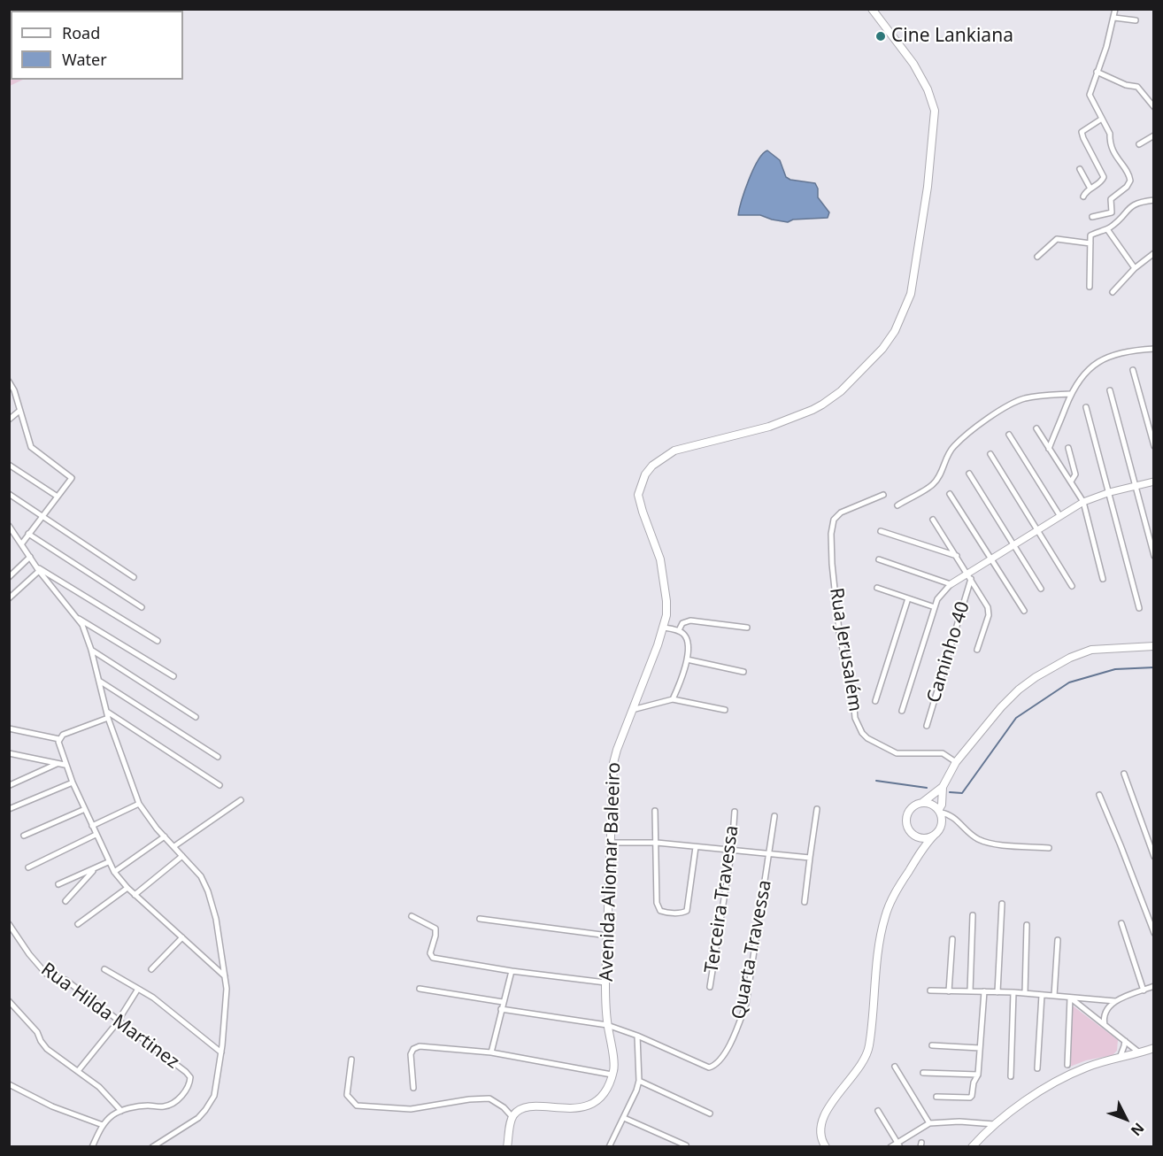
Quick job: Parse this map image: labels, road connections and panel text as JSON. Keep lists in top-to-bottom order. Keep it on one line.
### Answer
{"streets":{"main road":["Avenida Aliomar Baleeiro"],"street":["Rua Jerusalém","Caminho 40","Terceira Travessa","Quarta Travessa","Rua Hilda Martinez"]},"places":["Cine Lankiana"],"legend":["Road","Water"],"north":"bottom right"}
